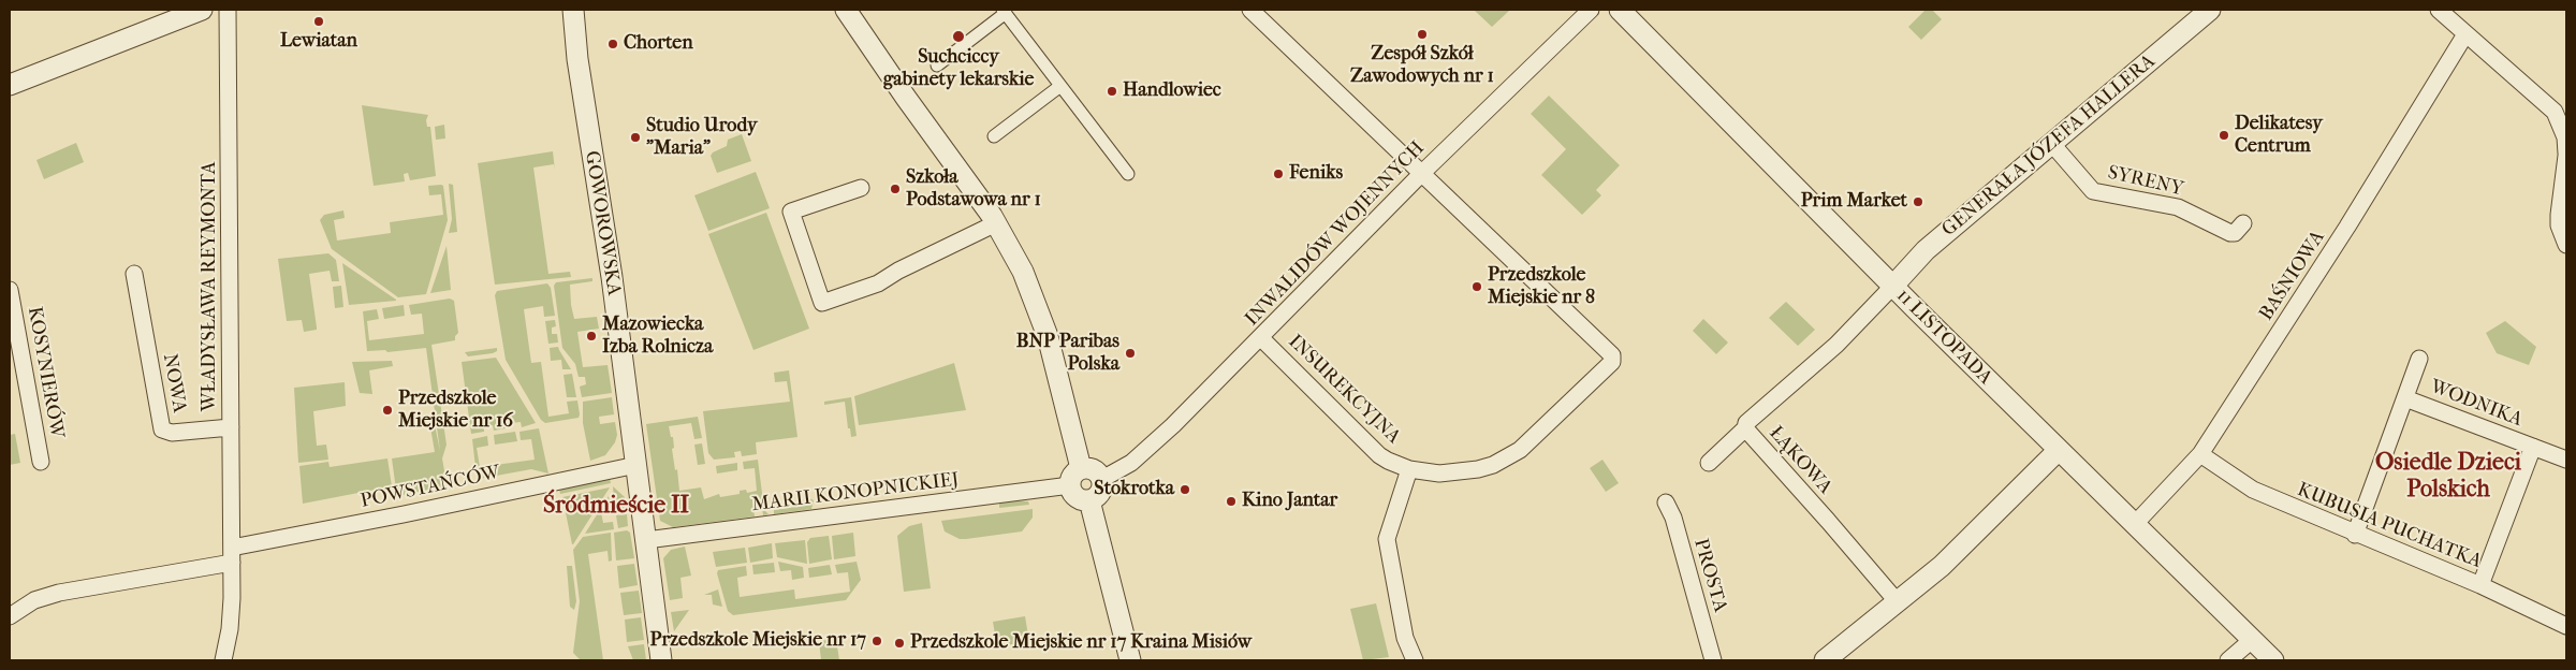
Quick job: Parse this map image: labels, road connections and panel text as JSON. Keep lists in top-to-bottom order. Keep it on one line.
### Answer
{"streets":{"street":["GENERAŁA JÓZEFA HALLERA","SYRENY","GOWOROWSKA","INWALIDÓW WOJENNYCH","BAŚNIOWA","WŁADYSŁAWA REYMONTA","11 LISTOPADA","KOSYNIERÓW","NOWA","INSUREKCYJNA","WODNIKA","ŁĄKOWA","POWSTAŃCÓW","MARII KONOPNICKIEJ","KUBUSIA PUCHATKA","PROSTA"]},"crossings":[["GENERAŁA JÓZEFA HALLERA","SYRENY"],["GENERAŁA JÓZEFA HALLERA","11 LISTOPADA"],["GENERAŁA JÓZEFA HALLERA","ŁĄKOWA"],["GOWOROWSKA","POWSTAŃCÓW"],["GOWOROWSKA","MARII KONOPNICKIEJ"],["INWALIDÓW WOJENNYCH","INSUREKCYJNA"],["INWALIDÓW WOJENNYCH","MARII KONOPNICKIEJ"],["BAŚNIOWA","11 LISTOPADA"],["BAŚNIOWA","KUBUSIA PUCHATKA"],["WŁADYSŁAWA REYMONTA","NOWA"],["WŁADYSŁAWA REYMONTA","POWSTAŃCÓW"],["11 LISTOPADA","ŁĄKOWA"],["WODNIKA","KUBUSIA PUCHATKA"]],"districts":["Osiedle Dzieci Polskich","Śródmieście II"],"places":["Lewiatan","Zespół Szkół Zawodowych nr 1","Suchciccy gabinety lekarskie","Chorten","Handlowiec","Delikatesy Centrum","Studio Urody \"Maria\"","Feniks","Szkoła Podstawowa nr 1","Prim Market","Przedszkole Miejskie nr 8","Mazowiecka Izba Rolnicza","BNP Paribas Polska","Przedszkole Miejskie nr 16","Stokrotka","Kino Jantar","Przedszkole Miejskie nr 17","Przedszkole Miejskie nr 17 Kraina Misiów"]}
